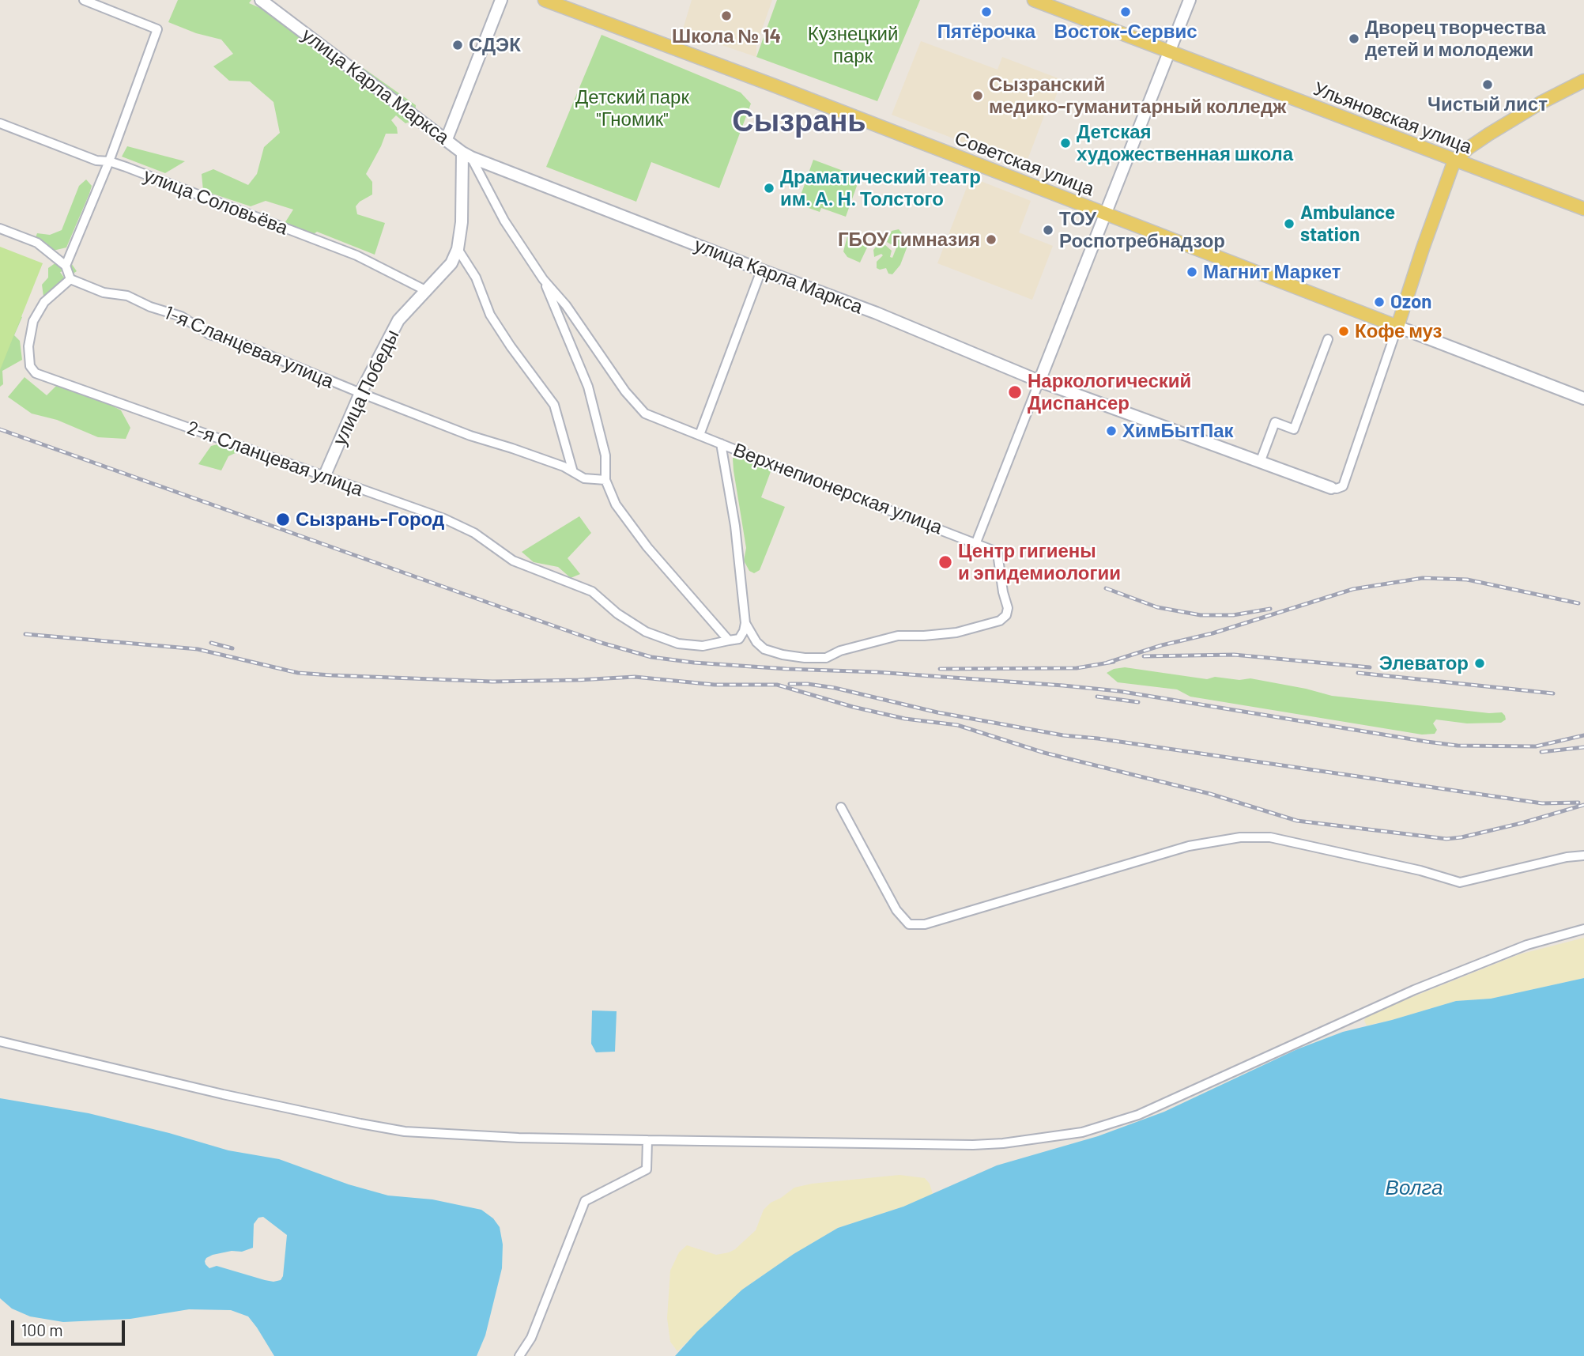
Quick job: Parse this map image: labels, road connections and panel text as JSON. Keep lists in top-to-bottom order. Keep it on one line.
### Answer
{"streets":{"main road":["Ульяновская улица","Советская улица"],"street":["улица Карла Маркса","улица Соловьёва","1-я Сланцевая улица","улица Победы","2-я Сланцевая улица","Верхнепионерская улица"]},"crossings":[["улица Карла Маркса","улица Победы"],["улица Соловьёва","улица Победы"],["1-я Сланцевая улица","улица Победы"],["1-я Сланцевая улица","2-я Сланцевая улица"],["улица Победы","2-я Сланцевая улица"],["2-я Сланцевая улица","Верхнепионерская улица"]],"districts":["Сызрань"],"water":["Волга"],"parks":["Кузнецкий парк","Детский парк \"Гномик\""],"places":["Пятёрочка","Восток-Сервис","Школа № 14","Дворец творчества детей и молодежи","СДЭК","Чистый лист","Сызранский медико-гуманитарный колледж","Детская художественная школа","Драматический театр им. А. Н. Толстого","Ambulance station","ТОУ Роспотребнадзор","ГБОУ гимназия","Магнит Маркет","Ozon","Кофе муз","Наркологический Диспансер","ХимБытПак","Сызрань-Город","Центр гигиены и эпидемиологии","Элеватор"],"scale_bar":"100 m"}
